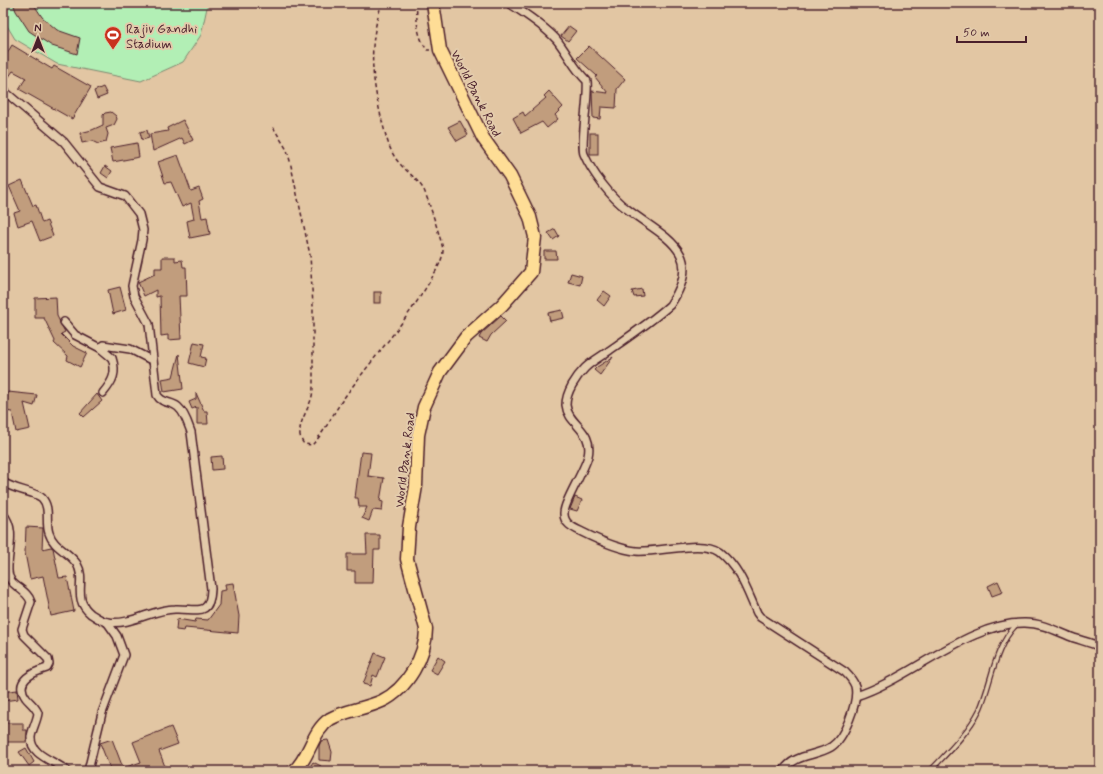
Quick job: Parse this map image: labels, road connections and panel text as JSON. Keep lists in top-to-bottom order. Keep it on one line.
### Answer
{"streets":{"main road":["World Bank Road"]},"places":{"sports":["Rajiv Gandhi Stadium"]},"scale_bar":"50 m","north":"top"}
